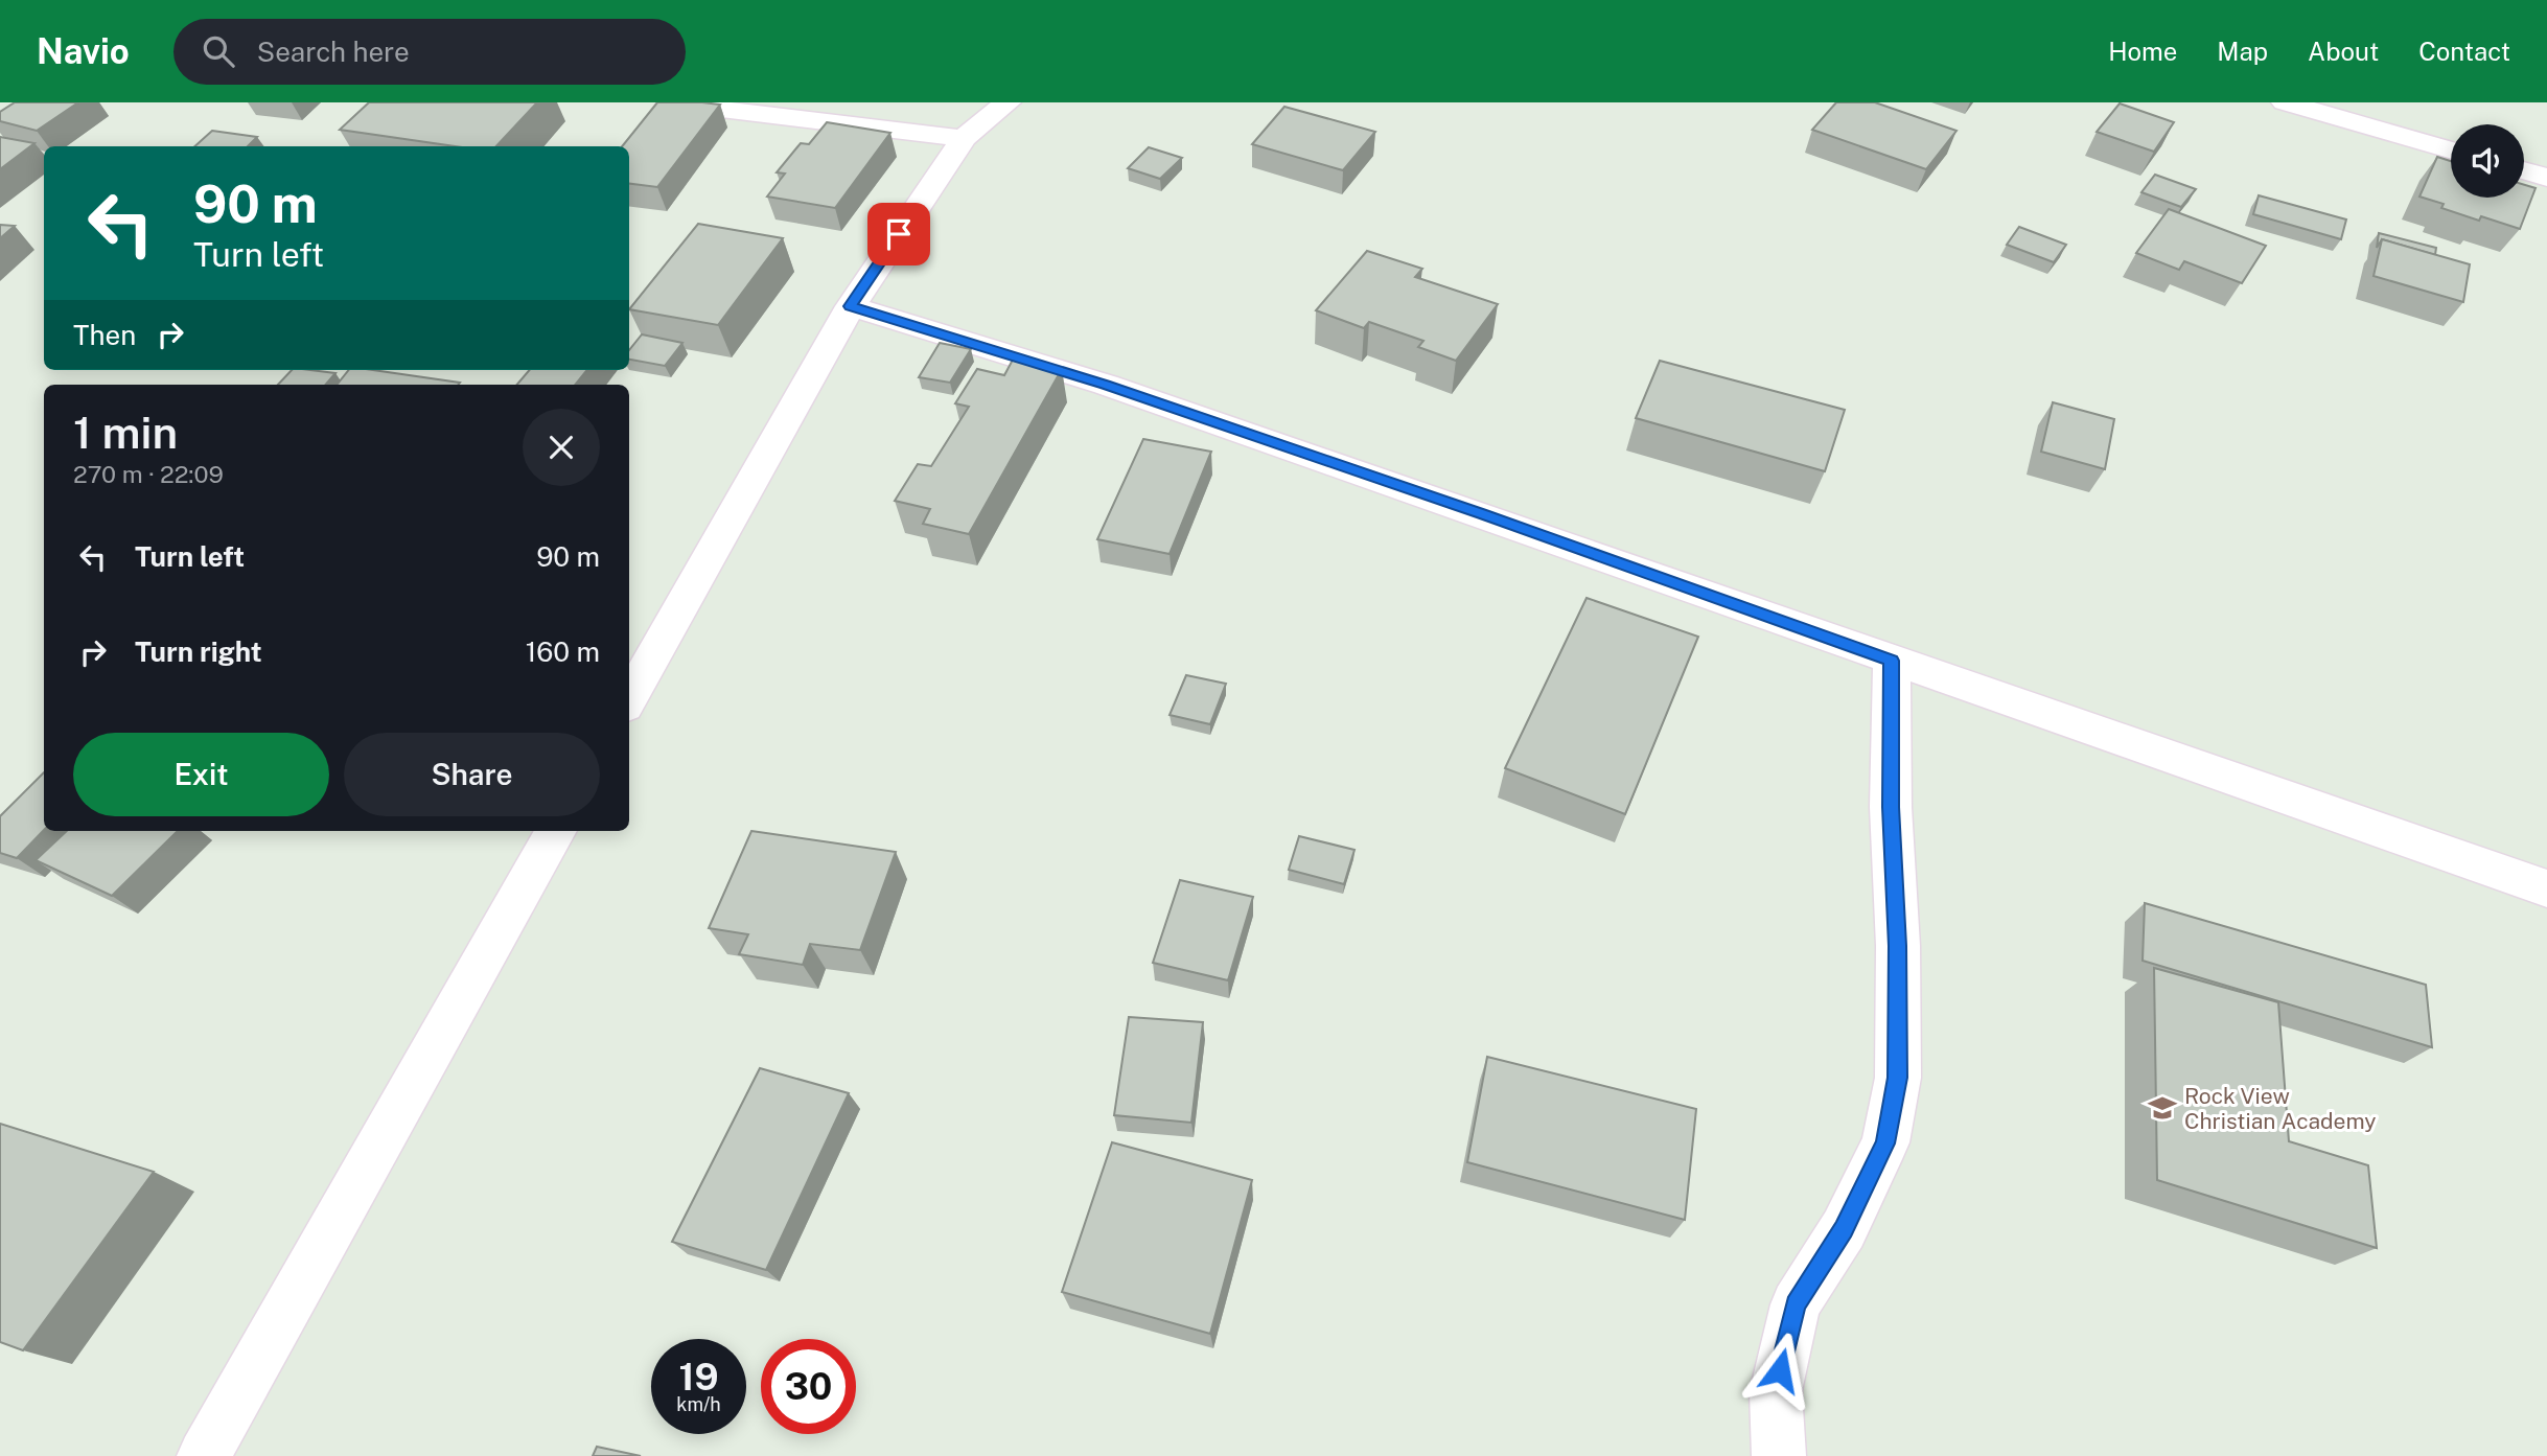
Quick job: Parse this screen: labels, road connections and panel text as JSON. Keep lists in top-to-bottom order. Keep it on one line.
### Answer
{"places":{"school or university":["Rock View Christian Academy"]},"page":{"header":"Navio","search":"Search here","nav":["Home","Map","About","Contact"],"turn":["90 m","Turn left"],"then":"Then","heading":["1 min","270 m · 22:09"],"list":[{"name":"Turn left","value":"90 m"},{"name":"Turn right","value":"160 m"}],"buttons":["Exit","Share"],"speed":"19 km/h","limit":"30"}}
